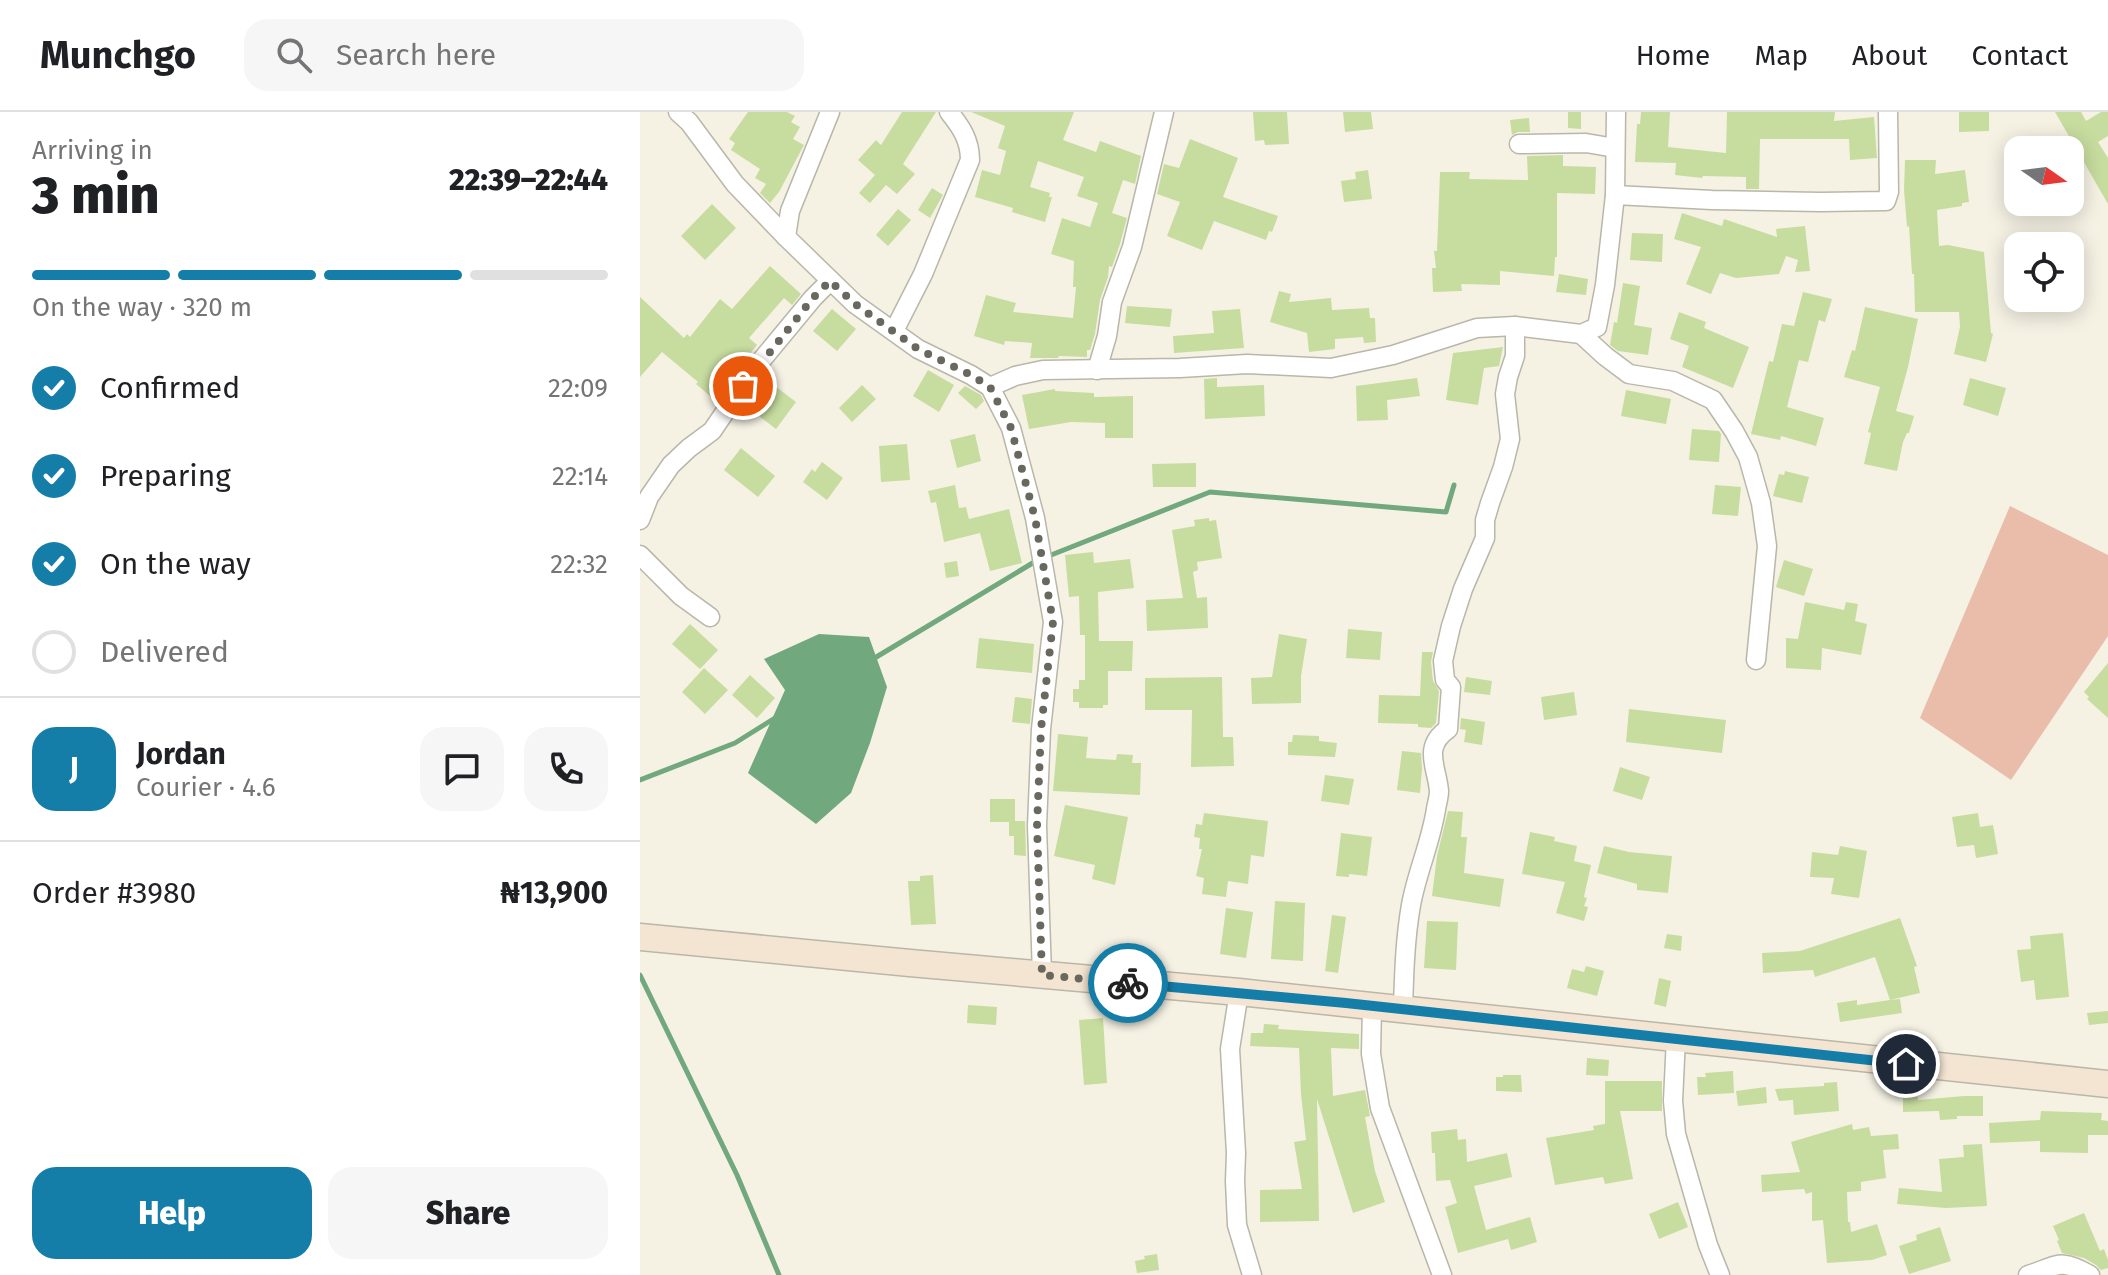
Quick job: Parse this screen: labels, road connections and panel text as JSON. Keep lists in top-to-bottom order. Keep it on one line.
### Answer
{"north":"right","page":{"header":"Munchgo","search":"Search here","nav":["Home","Map","About","Contact"],"heading":["3 min","Arriving in","22:39–22:44"],"panel":["Jordan","Courier · 4.6","Order #3980","₦13,900"],"bar":"On the way · 320 m","list":[["Confirmed","22:09"],["Preparing","22:14"],["On the way","22:32"],"Delivered"],"round":"J","buttons":["Help","Share"]}}
